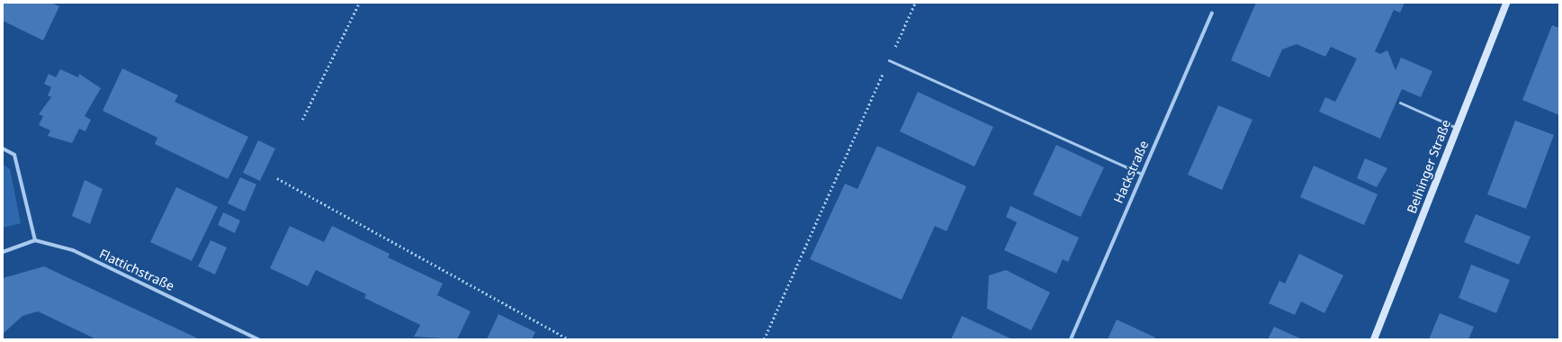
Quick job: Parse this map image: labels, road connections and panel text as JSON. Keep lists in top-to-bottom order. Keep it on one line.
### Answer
{"streets":{"main road":["Beihinger Straße"],"street":["Hackstraße","Flattichstraße"]}}
